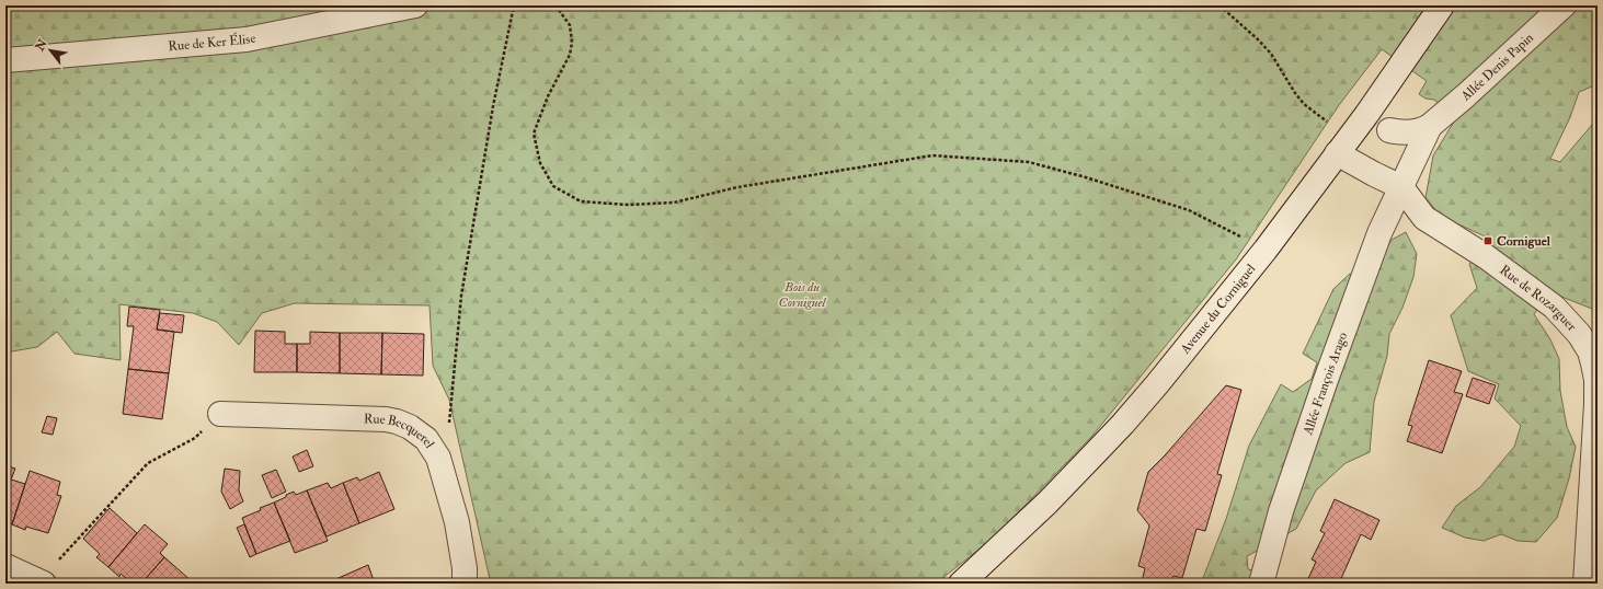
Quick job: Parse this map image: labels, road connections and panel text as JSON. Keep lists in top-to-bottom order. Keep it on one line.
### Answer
{"streets":{"street":["Rue de Ker Élise","Allée Denis Papin","Rue de Rozarguer","Avenue du Corniguel","Allée François Arago","Rue Becquerel"]},"crossings":[["Allée Denis Papin","Rue de Rozarguer"],["Allée Denis Papin","Allée François Arago"],["Rue de Rozarguer","Avenue du Corniguel"],["Rue de Rozarguer","Allée François Arago"]],"parks":["Bois du Corniguel"],"places":{"transit":["Corniguel"]},"north":"top left"}
